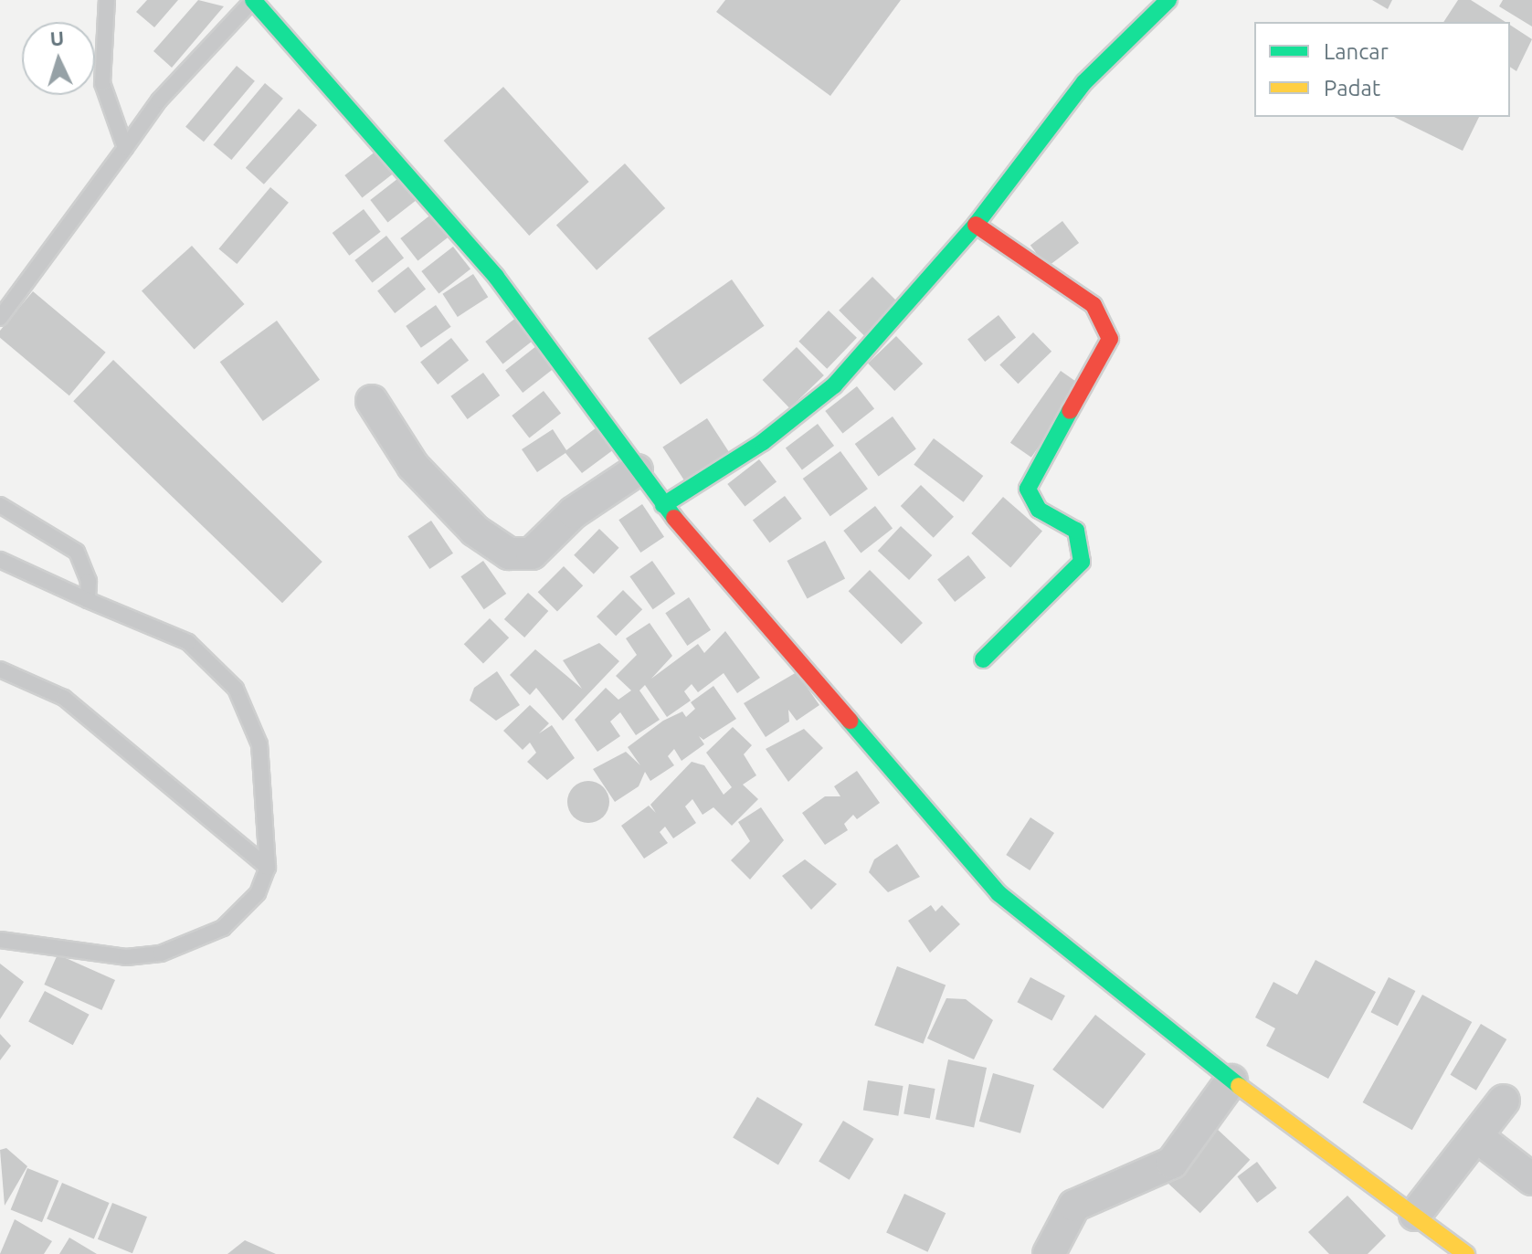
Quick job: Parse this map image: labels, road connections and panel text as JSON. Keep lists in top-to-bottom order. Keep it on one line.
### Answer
{"legend":["Lancar","Padat"],"north":"top"}
